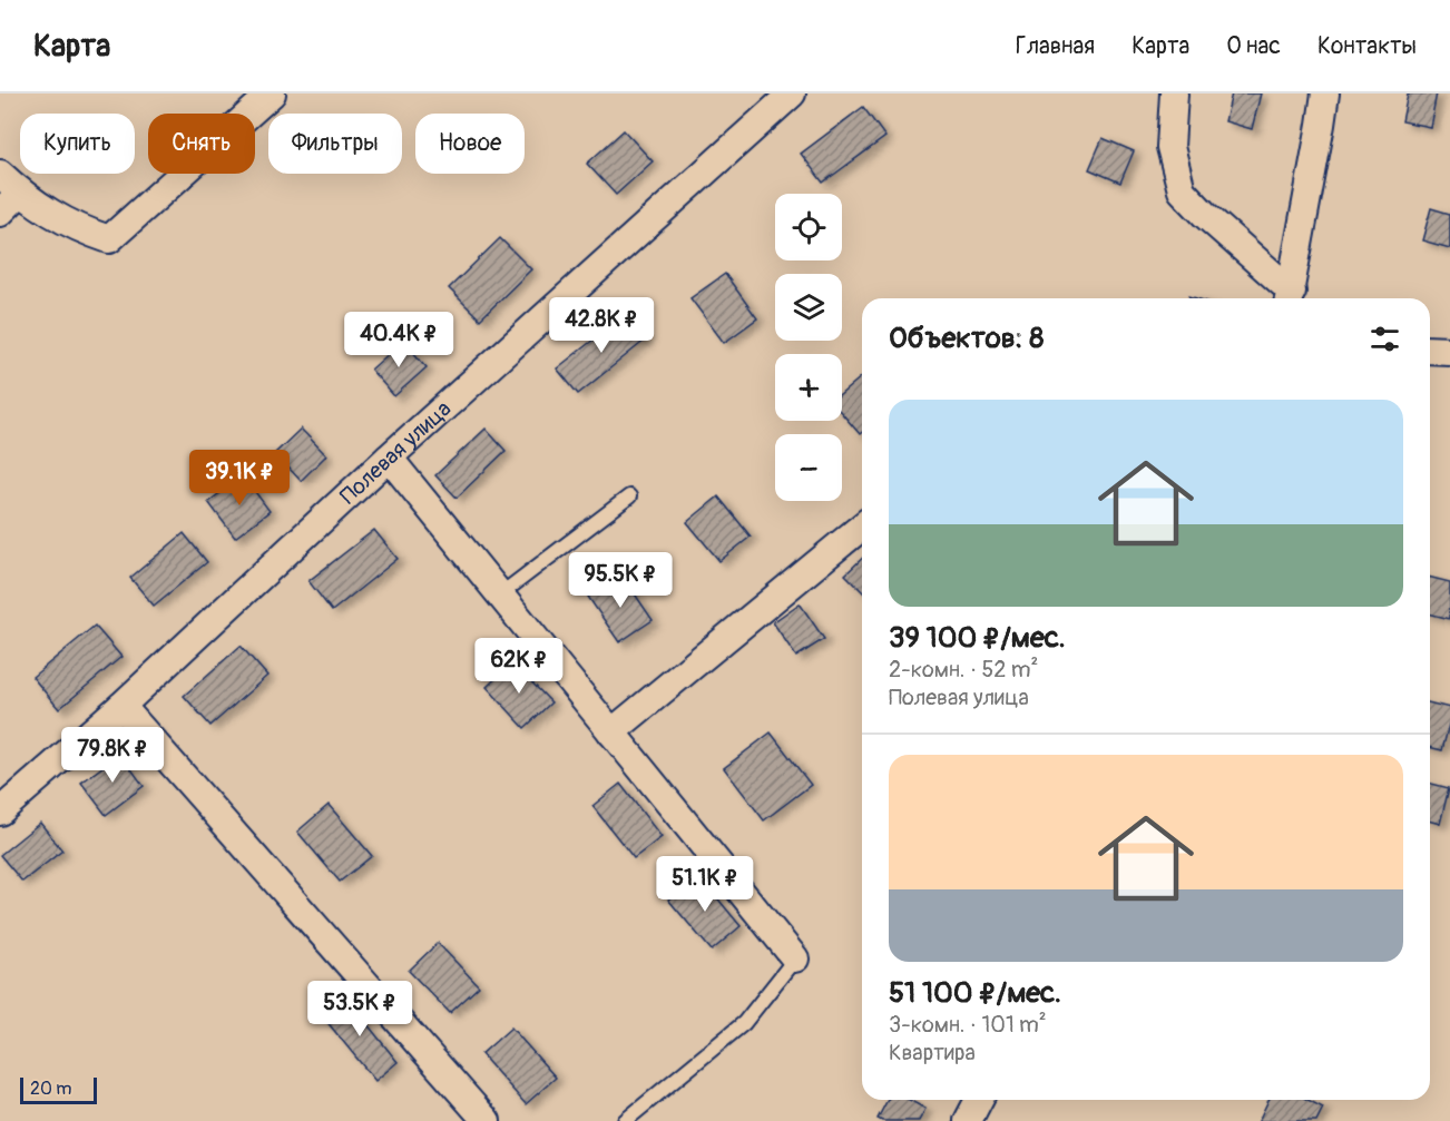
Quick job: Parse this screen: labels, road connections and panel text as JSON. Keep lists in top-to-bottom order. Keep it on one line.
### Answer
{"streets":{"street":["Полевая улица"]},"scale_bar":"20 m","page":{"header":"Карта","nav":["Главная","Карта","О нас","Контакты"],"chip":["Купить","Снять","Фильтры","Новое"],"map_buttons":["+","−"],"price":["42.8K ₽","40.4K ₽","39.1K ₽","95.5K ₽","62K ₽","79.8K ₽","51.1K ₽","53.5K ₽"],"heading":"Объектов: 8","list":[{"name":"39 100 ₽/мес.","note":"2-комн. · 52 m² · Полевая улица"},{"name":"51 100 ₽/мес.","note":"3-комн. · 101 m² · Квартира"}],"scale":"20 m"}}
